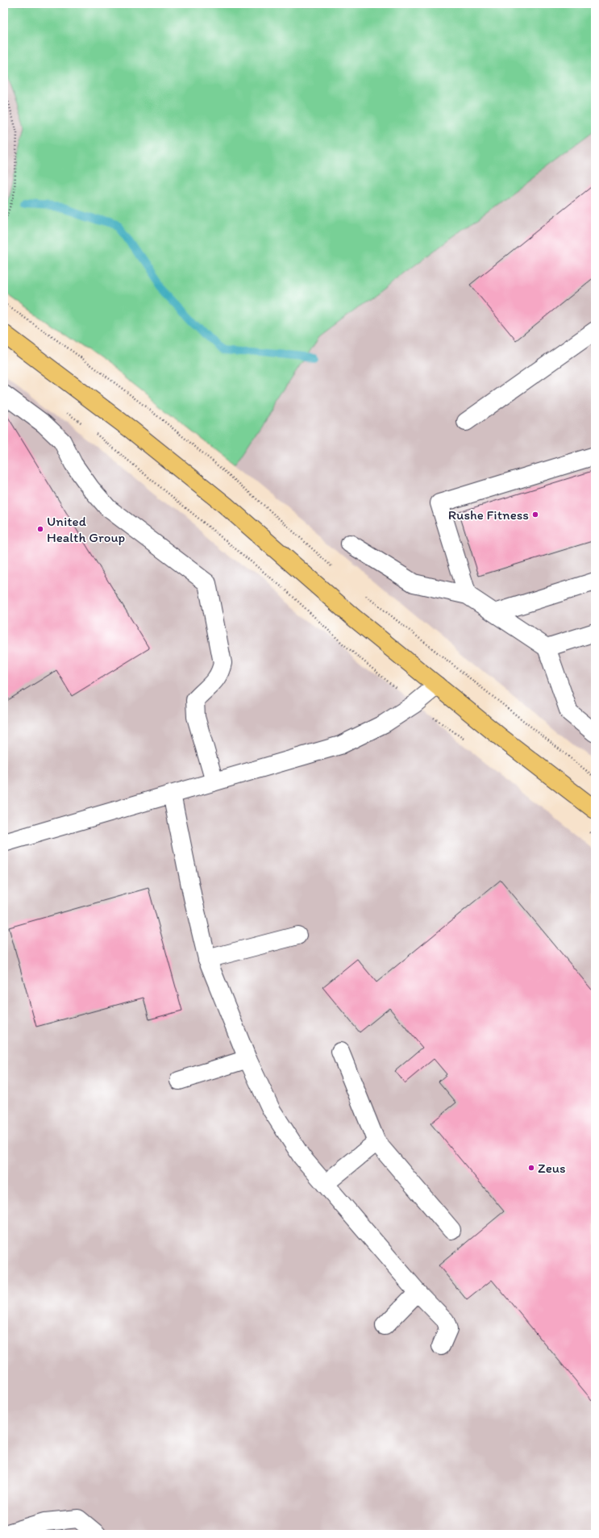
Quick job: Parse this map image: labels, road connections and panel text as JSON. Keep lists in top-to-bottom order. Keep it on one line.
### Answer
{"places":["Rushe Fitness","United Health Group","Zeus"]}
